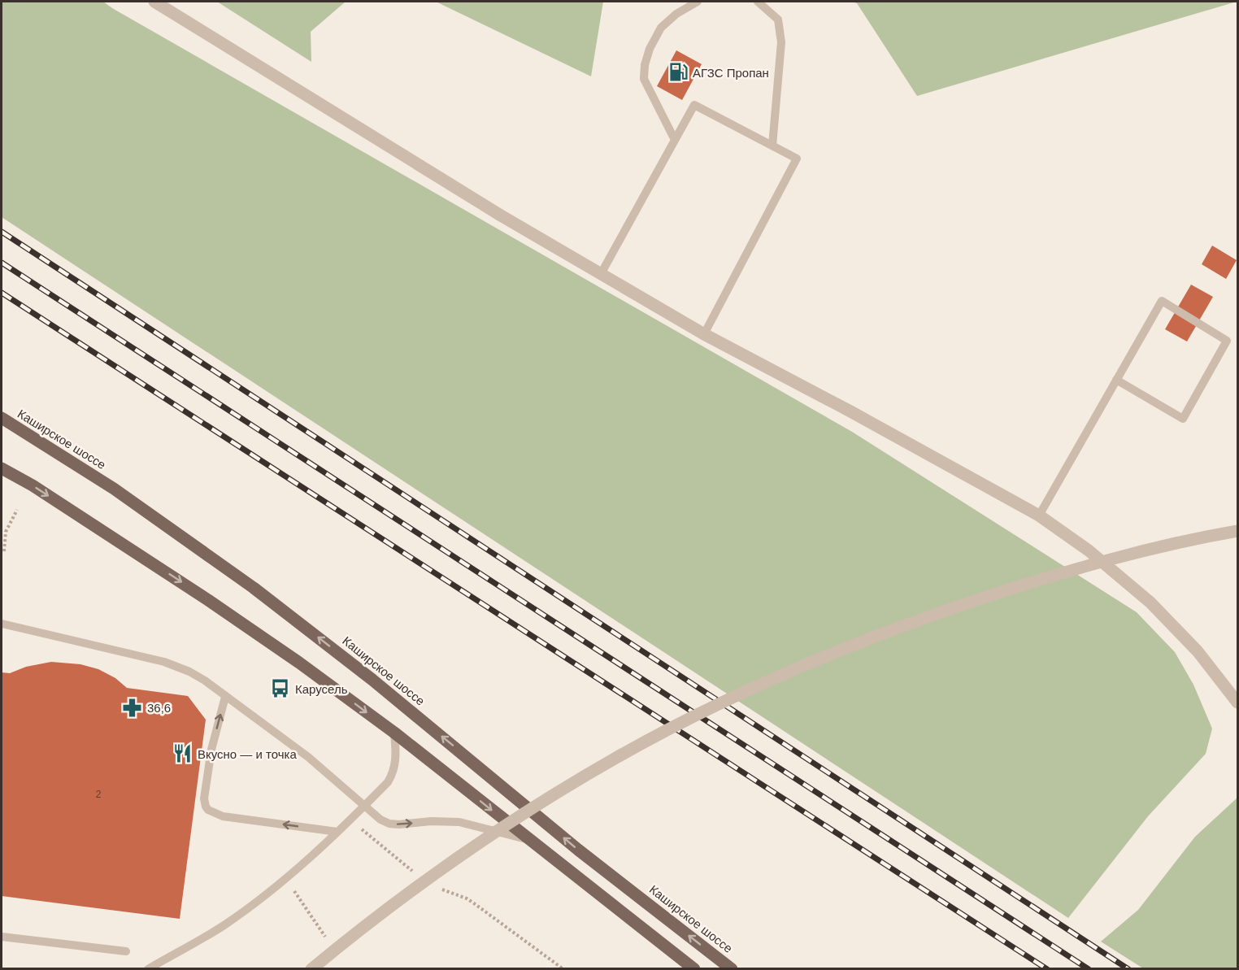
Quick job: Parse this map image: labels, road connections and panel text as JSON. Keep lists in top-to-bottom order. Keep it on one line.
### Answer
{"streets":{"main road":["Каширское шоссе"]},"places":{"fuel station":["АГЗС Пропан"],"bus stop":["Карусель"],"pharmacy":["36,6"],"restaurant":["Вкусно — и точка"]},"house_numbers":["2"]}
